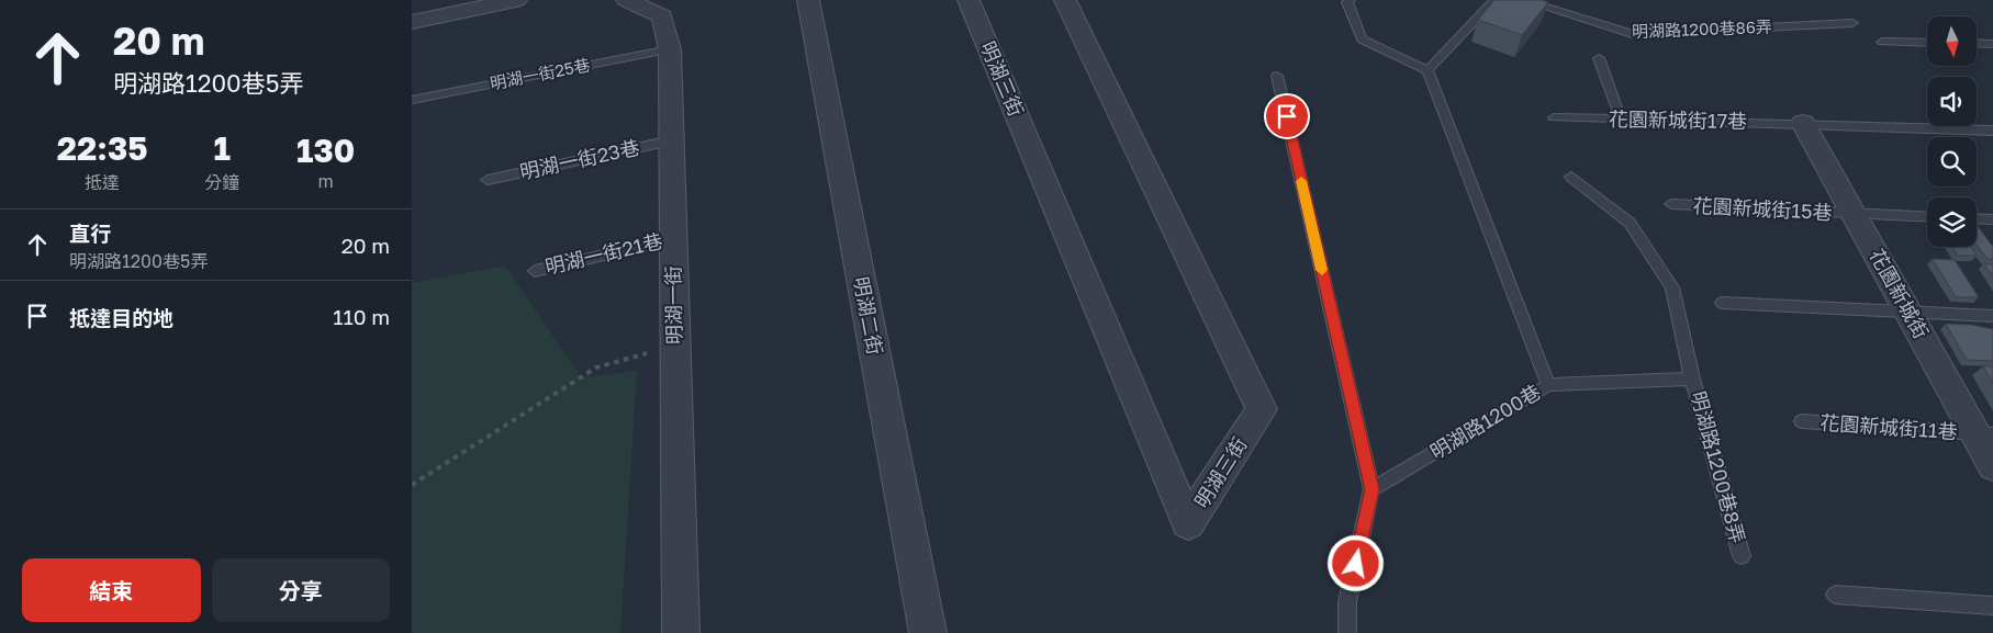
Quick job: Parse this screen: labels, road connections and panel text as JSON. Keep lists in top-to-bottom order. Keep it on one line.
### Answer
{"streets":{"street":["明湖三街","花園新城街","明湖一街","明湖二街"],"lane":["明湖路1200巷86弄","明湖一街25巷","花園新城街17巷","明湖一街23巷","花園新城街15巷","明湖一街21巷","明湖路1200巷","花園新城街11巷","明湖路1200巷8弄"]},"crossings":[["明湖一街25巷","明湖一街"],["花園新城街17巷","花園新城街"],["明湖一街23巷","明湖一街"],["花園新城街15巷","花園新城街"],["明湖一街21巷","明湖一街"],["花園新城街","花園新城街11巷"],["明湖路1200巷","明湖路1200巷8弄"]],"north":"bottom","page":{"turn":["20 m","明湖路1200巷5弄"],"eta":["22:35","抵達","1","分鐘","130","m"],"list":[{"name":"直行","note":"明湖路1200巷5弄","value":"20 m"},{"name":"抵達目的地","value":"110 m"}],"buttons":["結束","分享"]}}
